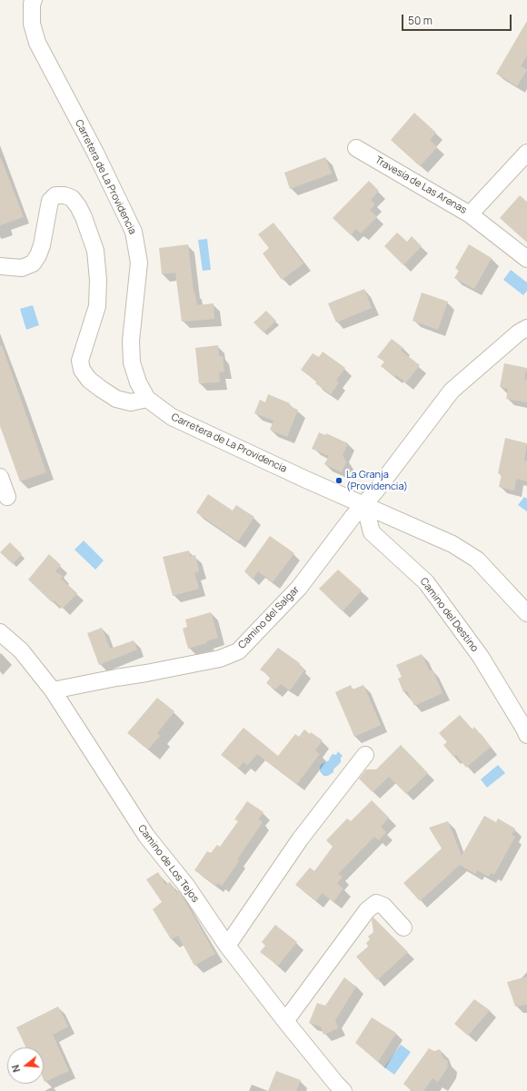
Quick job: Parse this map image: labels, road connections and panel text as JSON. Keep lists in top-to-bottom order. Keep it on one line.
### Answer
{"streets":{"street":["Carretera de La Providencia","Travesía de Las Arenas","Camino del Destino","Camino del Salgar","Camino de Los Tejos"]},"crossings":[["Carretera de La Providencia","Camino del Destino"],["Carretera de La Providencia","Camino del Salgar"],["Camino del Destino","Camino del Salgar"],["Camino del Salgar","Camino de Los Tejos"]],"places":["La Granja (Providencia)"],"scale_bar":"50 m","north":"left"}
